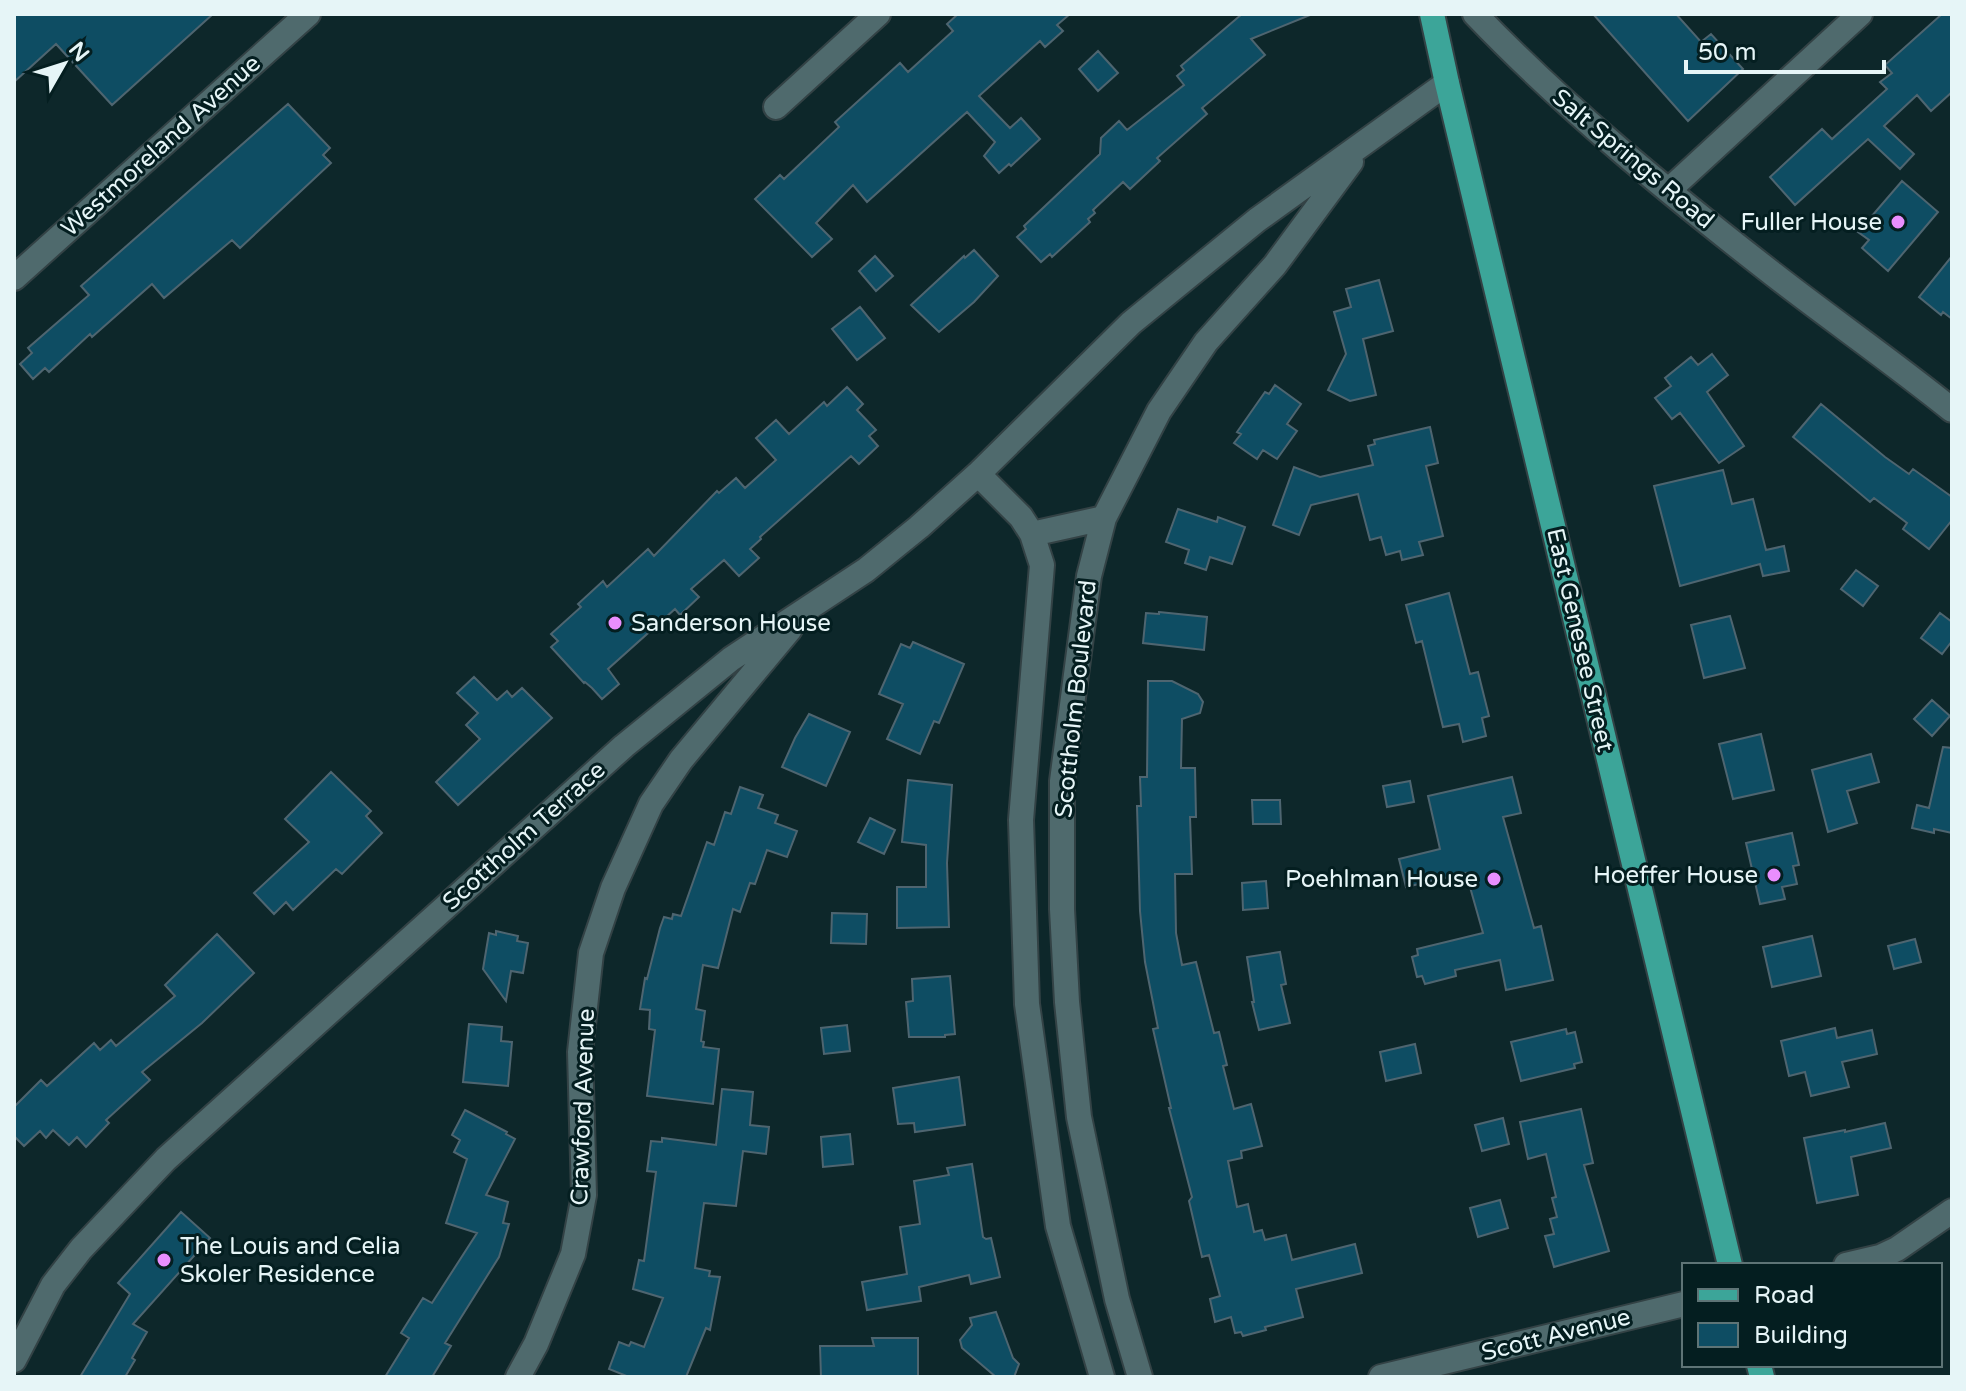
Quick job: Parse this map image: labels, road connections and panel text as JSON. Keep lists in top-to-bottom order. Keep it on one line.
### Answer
{"streets":{"main road":["East Genesee Street"],"street":["Westmoreland Avenue","Salt Springs Road","Scottholm Boulevard","Scottholm Terrace","Crawford Avenue","Scott Avenue"]},"crossings":[["East Genesee Street","Scottholm Boulevard"],["Scottholm Boulevard","Scottholm Terrace"],["Scottholm Terrace","Crawford Avenue"]],"places":["Fuller House","Sanderson House","Hoeffer House","Poehlman House","The Louis and Celia Skoler Residence"],"legend":["Road","Building"],"scale_bar":"50 m","north":"top right"}
